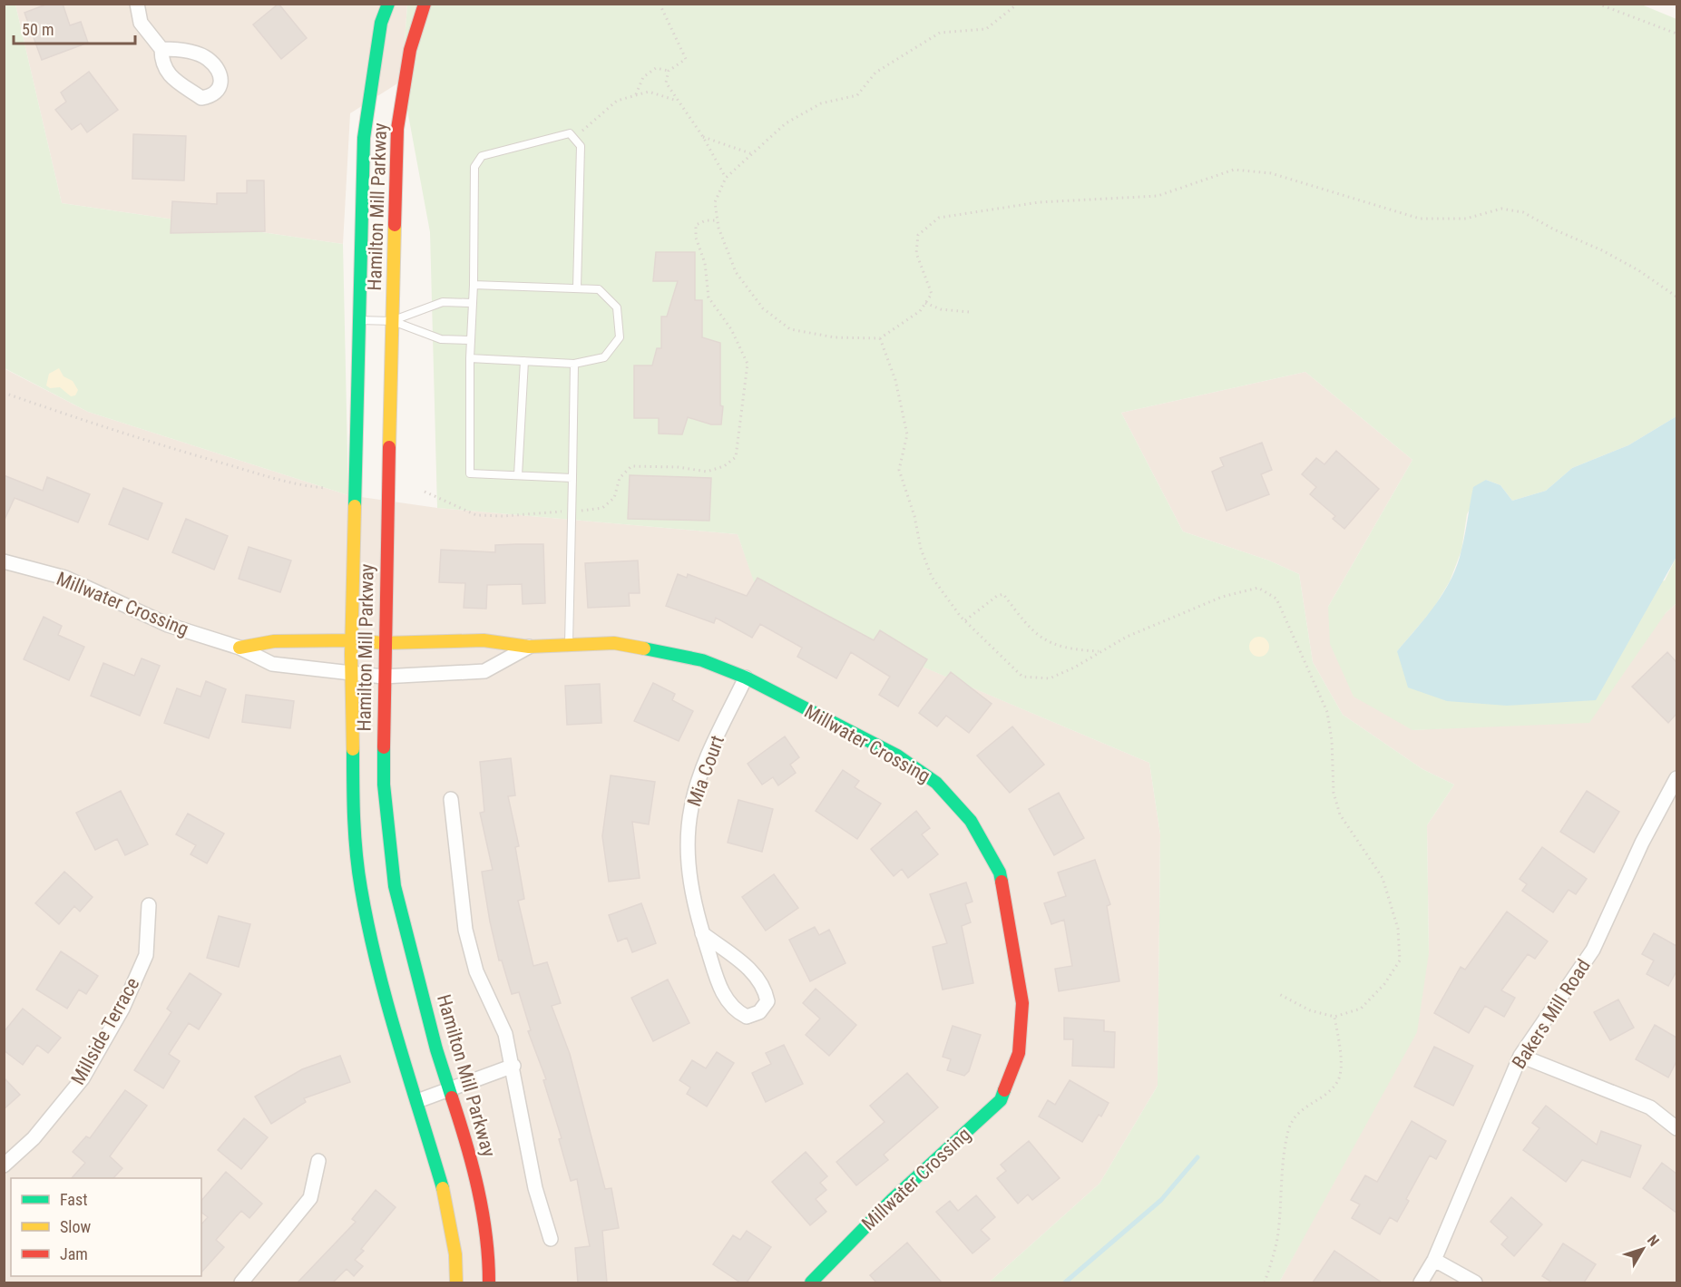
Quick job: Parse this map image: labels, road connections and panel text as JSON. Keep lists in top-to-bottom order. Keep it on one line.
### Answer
{"streets":{"street":["Hamilton Mill Parkway","Millwater Crossing","Mia Court","Bakers Mill Road","Millside Terrace"]},"crossings":[["Hamilton Mill Parkway","Millwater Crossing"],["Millwater Crossing","Mia Court"]],"legend":["Fast","Slow","Jam"],"scale_bar":"50 m","north":"top right"}
